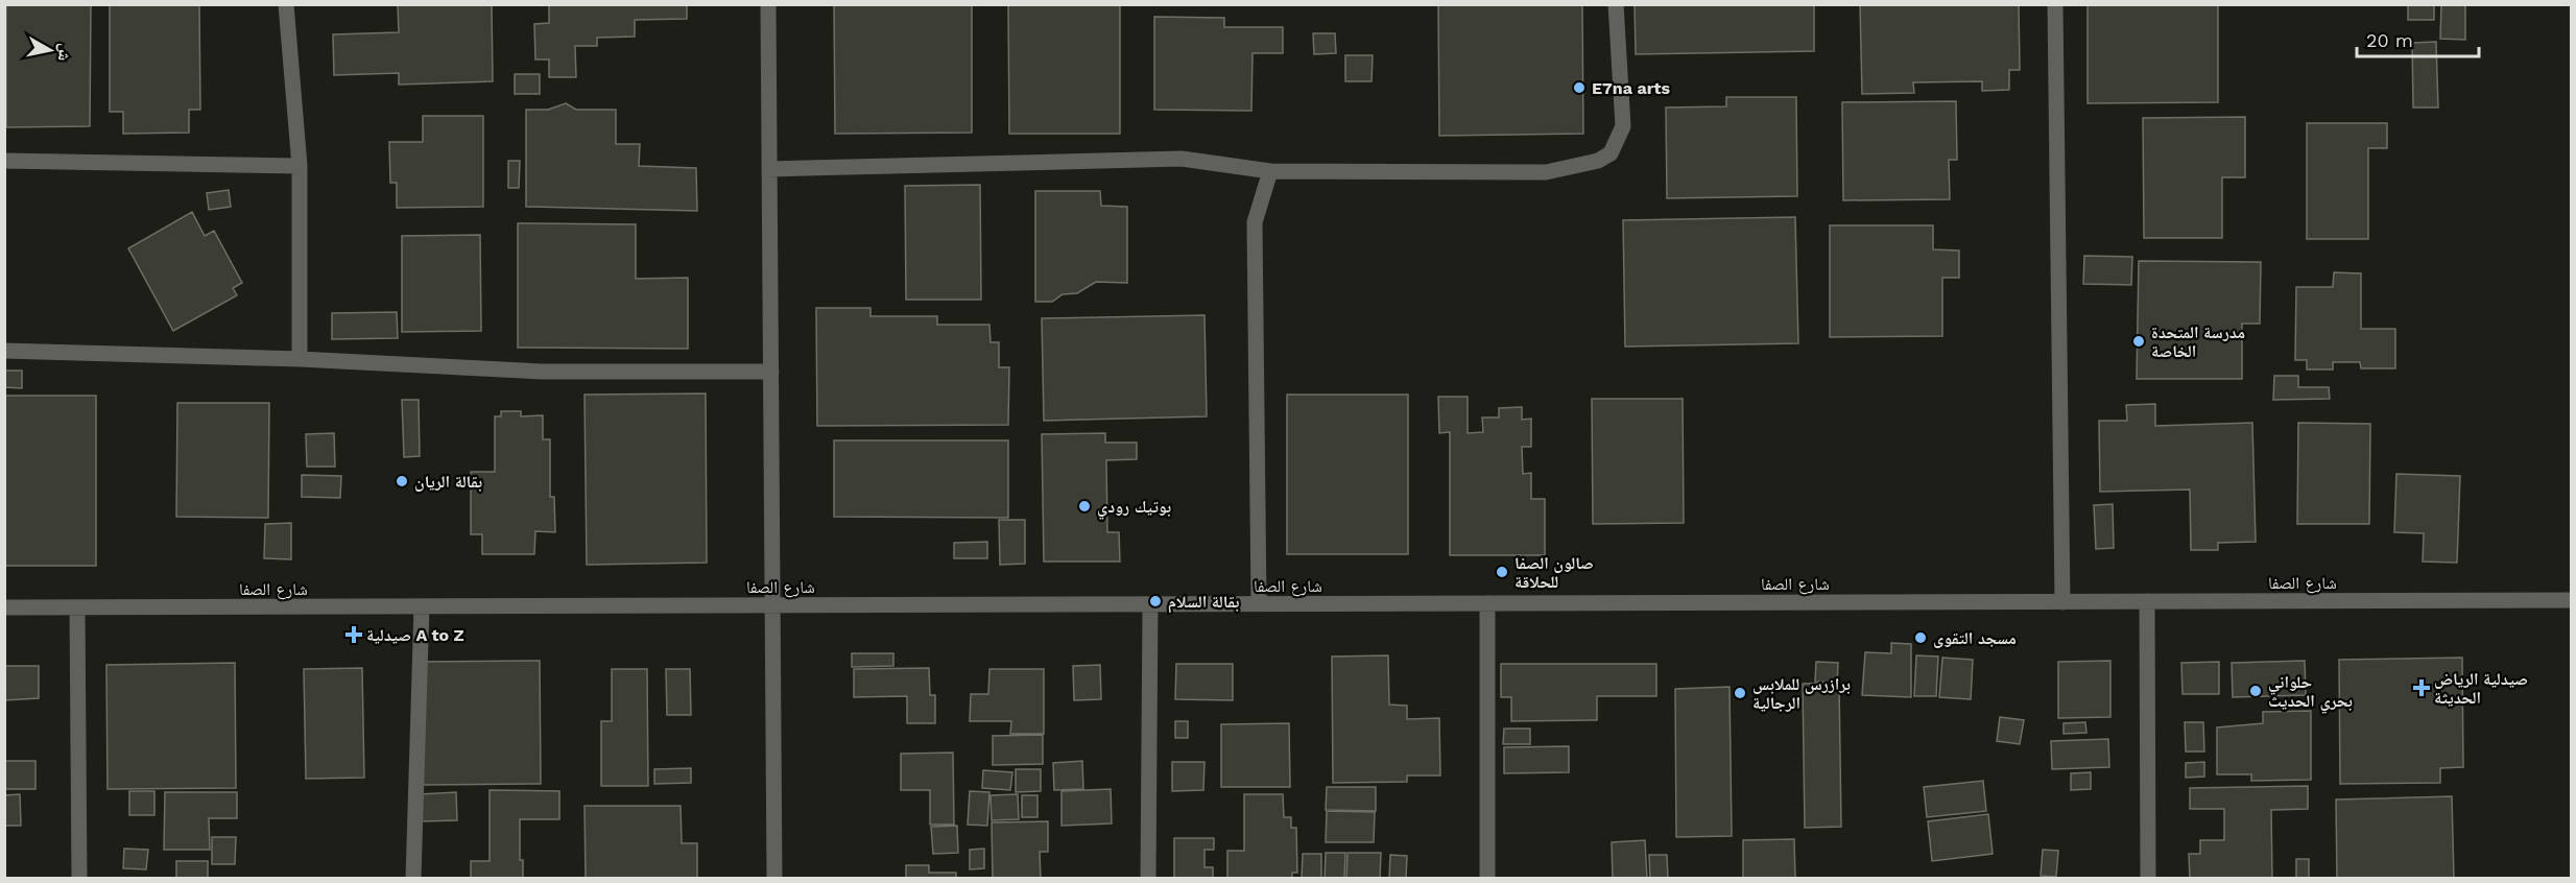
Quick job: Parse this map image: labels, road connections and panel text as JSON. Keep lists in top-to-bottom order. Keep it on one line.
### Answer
{"streets":{"street":["شارع الصفا"]},"places":{"other":["E7na arts","مدرسة المتحدة الخاصة","بقالة الريان","بوتيك رودي","صالون الصفا للحلاقة","بقالة السلام","مسجد التقوى","حلواني بحري الحديث","برازرس للملابس الرجالية"],"health":["صيدلية A to Z","صيدلية الرياض الحديثة"]},"scale_bar":"20 m","north":"right"}
